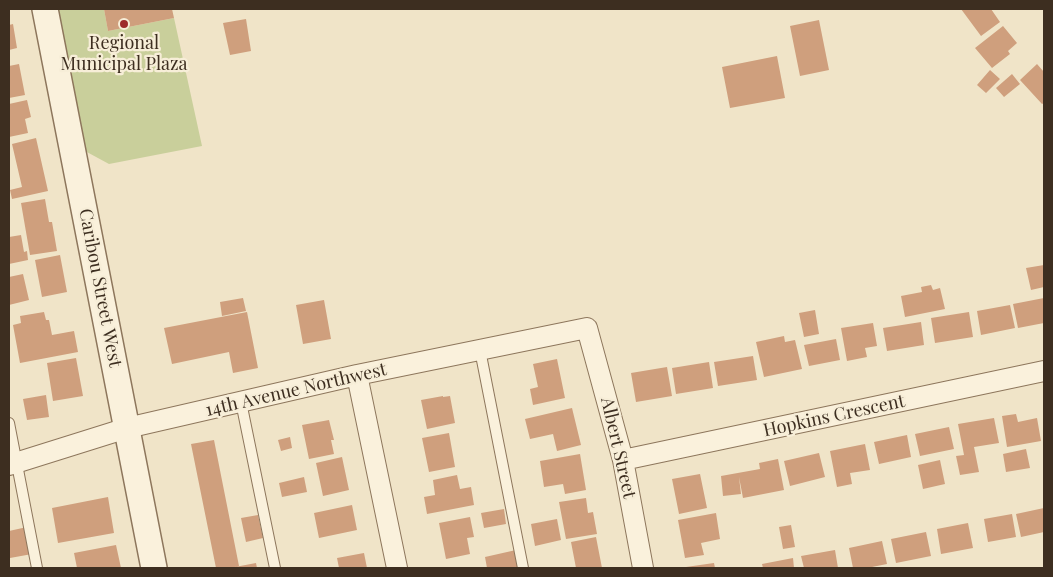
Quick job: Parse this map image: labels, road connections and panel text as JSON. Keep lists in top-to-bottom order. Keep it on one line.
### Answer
{"streets":{"street":["Caribou Street West","14th Avenue Northwest","Hopkins Crescent","Albert Street"]},"crossings":[["Caribou Street West","14th Avenue Northwest"],["14th Avenue Northwest","Albert Street"],["Hopkins Crescent","Albert Street"]],"places":["Regional Municipal Plaza"]}
